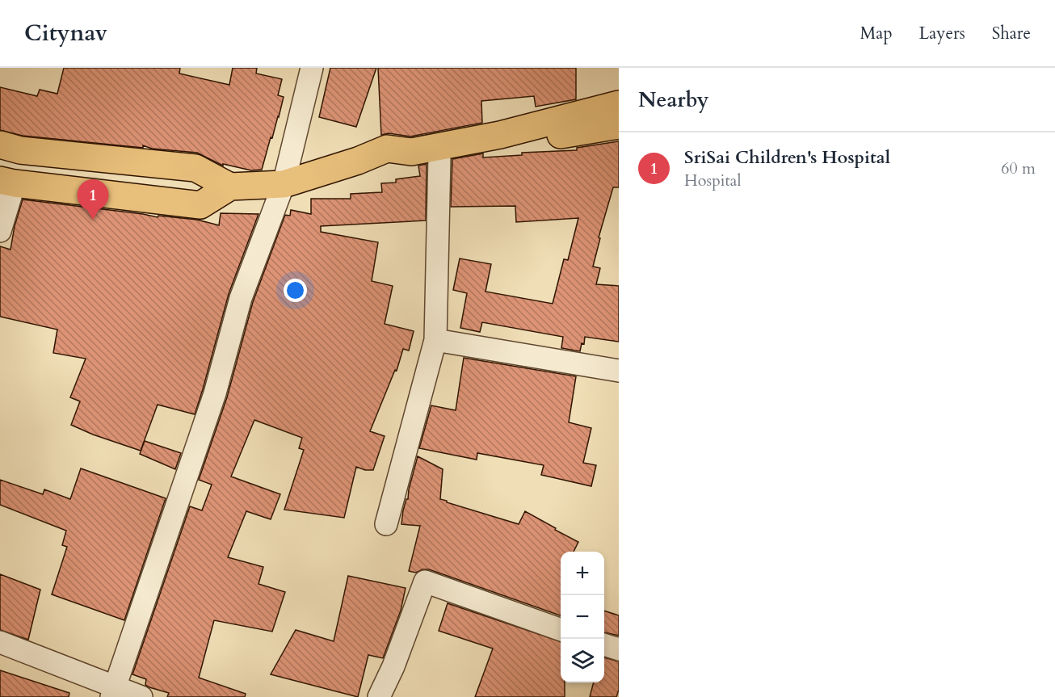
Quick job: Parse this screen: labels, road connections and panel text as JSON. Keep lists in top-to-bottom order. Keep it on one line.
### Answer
{"page":{"header":"Citynav","nav":["Map","Layers","Share"],"heading":"Nearby","list":[{"mark":"1","name":"SriSai Children's Hospital","note":"Hospital","value":"60 m"}],"pins":"1","map_buttons":["+","−"]}}
